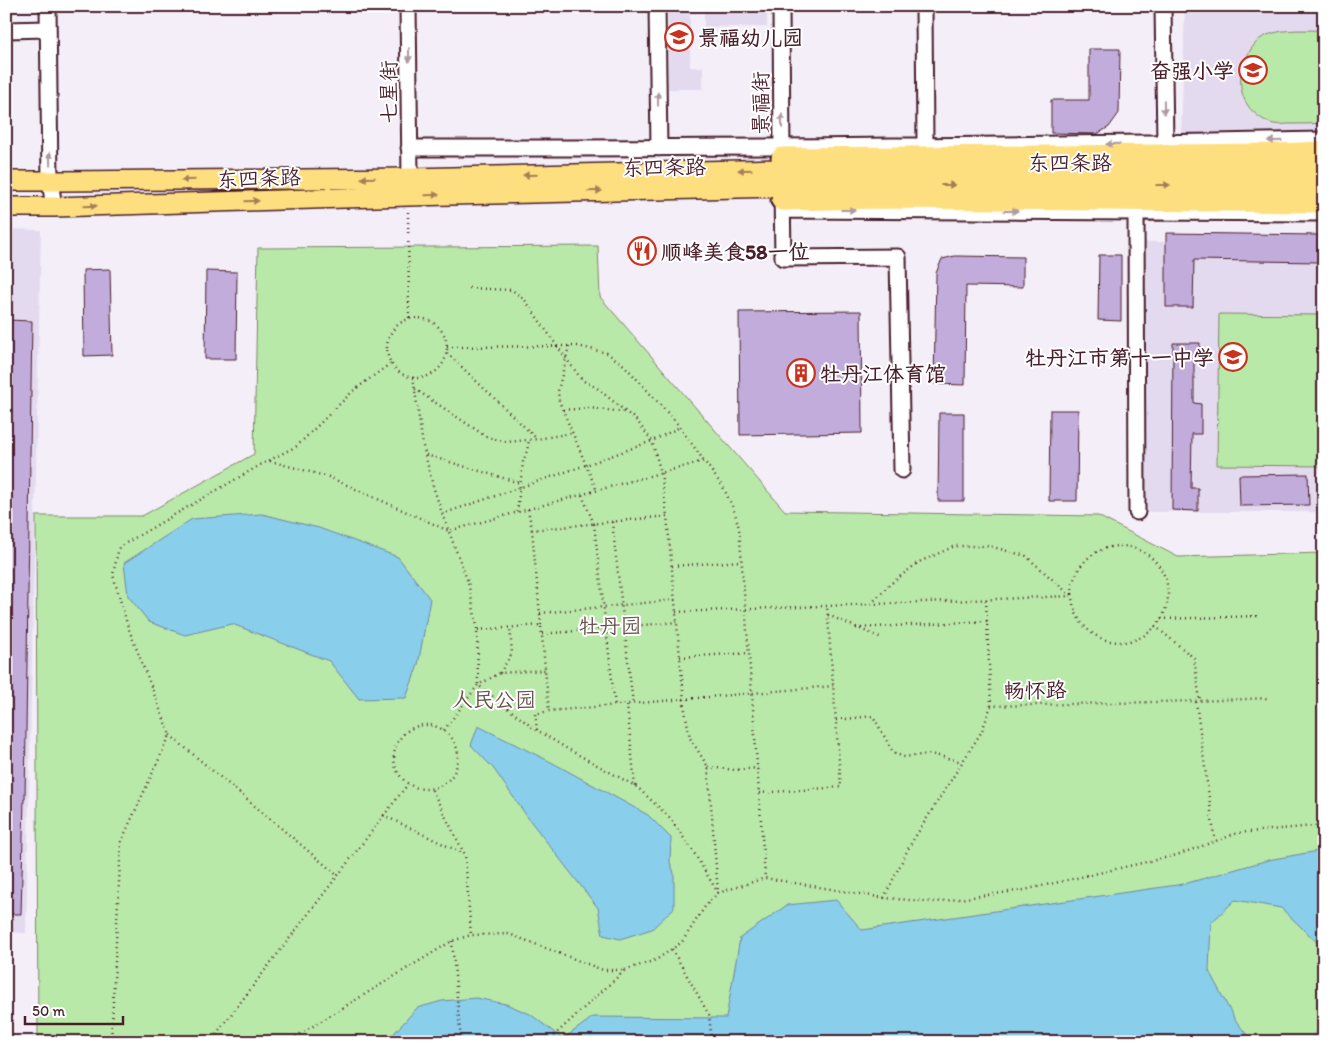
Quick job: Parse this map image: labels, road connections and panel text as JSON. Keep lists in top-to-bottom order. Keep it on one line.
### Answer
{"streets":{"main road":["东四条路"],"street":["七星街","景福街"],"path":["畅怀路"]},"crossings":[["七星街","东四条路"]],"one_way":["七星街"],"parks":["牡丹园","人民公园"],"places":{"school or university":["景福幼儿园","奋强小学","牡丹江市第十一中学"],"restaurant":["顺峰美食58一位"],"building":["牡丹江体育馆"]},"scale_bar":"50 m"}
